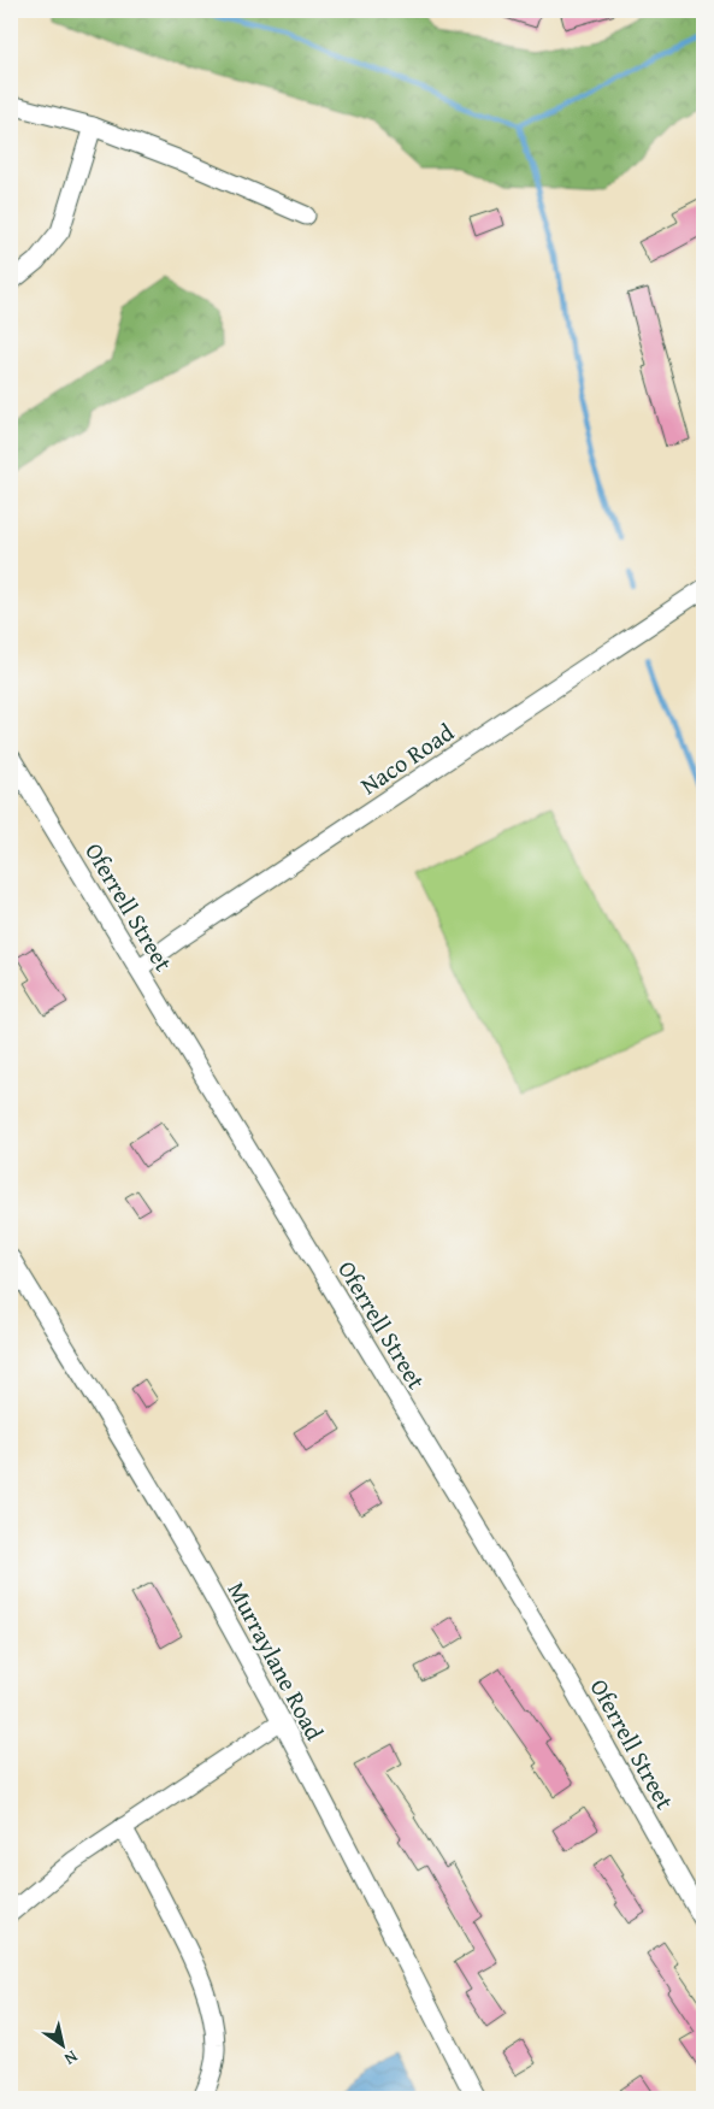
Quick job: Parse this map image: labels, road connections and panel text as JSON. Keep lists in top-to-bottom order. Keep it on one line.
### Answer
{"streets":{"street":["Naco Road","Oferrell Street","Murraylane Road"]},"crossings":[["Naco Road","Oferrell Street"]],"north":"bottom right"}
